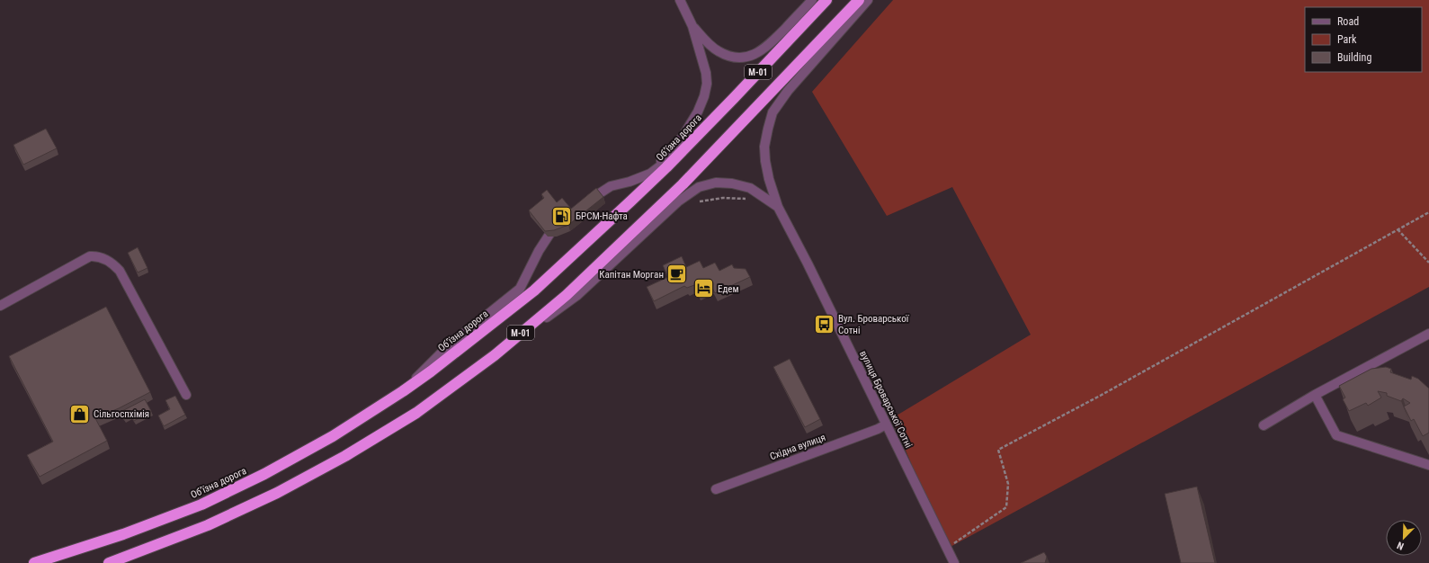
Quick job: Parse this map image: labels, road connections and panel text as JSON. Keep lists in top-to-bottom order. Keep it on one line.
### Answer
{"streets":{"highway":["М-01","Обʼїзна дорога"],"street":["вулиця Броварської Сотні","Східна вулиця"]},"crossings":[["вулиця Броварської Сотні","Східна вулиця"]],"places":{"fuel station":["БРСМ-Нафта"],"cafe":["Капітан Морган"],"hotel":["Едем"],"bus stop":["Вул. Броварської Cотні"],"shop":["Сільгоспхімія"]},"legend":["Road","Park","Building"],"north":"bottom left"}
